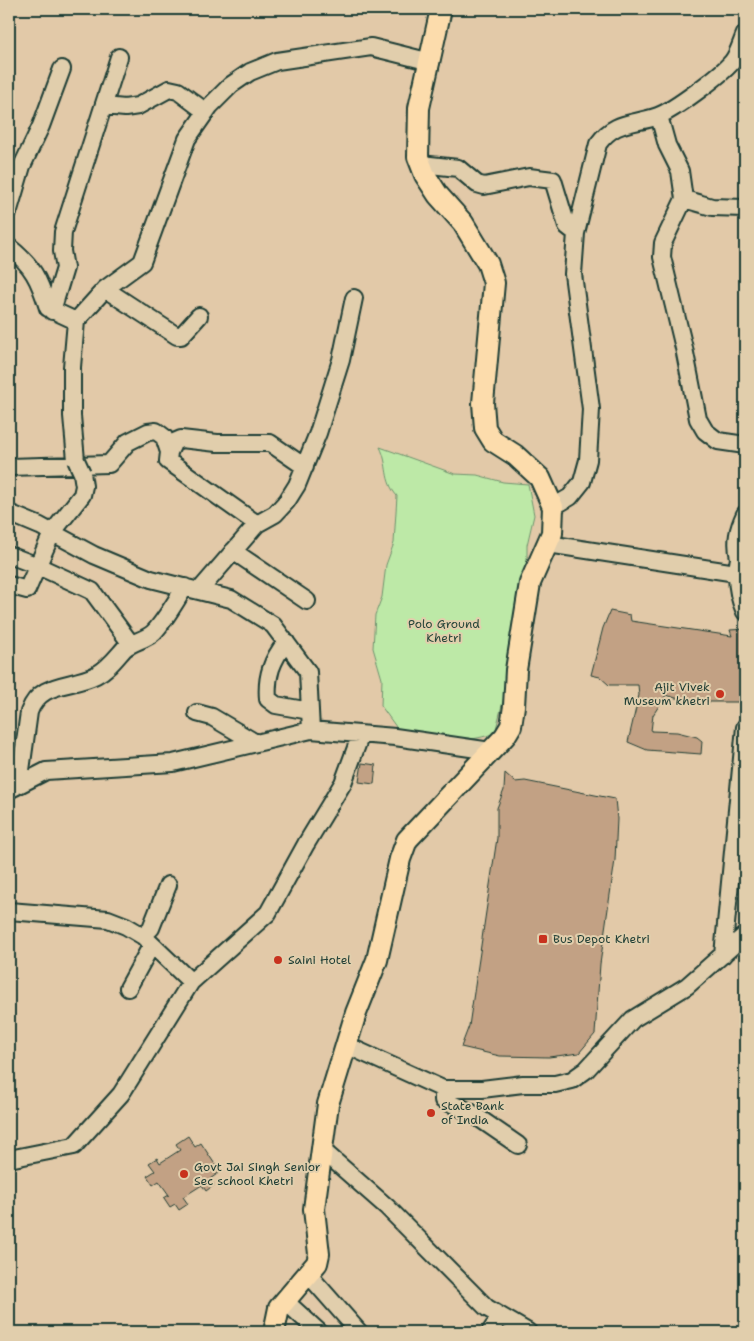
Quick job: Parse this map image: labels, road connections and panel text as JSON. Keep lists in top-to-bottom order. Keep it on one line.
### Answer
{"parks":["Polo Ground Khetri"],"places":{"other":["Ajit Vivek Museum khetri","Saini Hotel","State Bank of India","Govt Jai Singh Senior Sec school Khetri"],"transit":["Bus Depot Khetri"]}}
